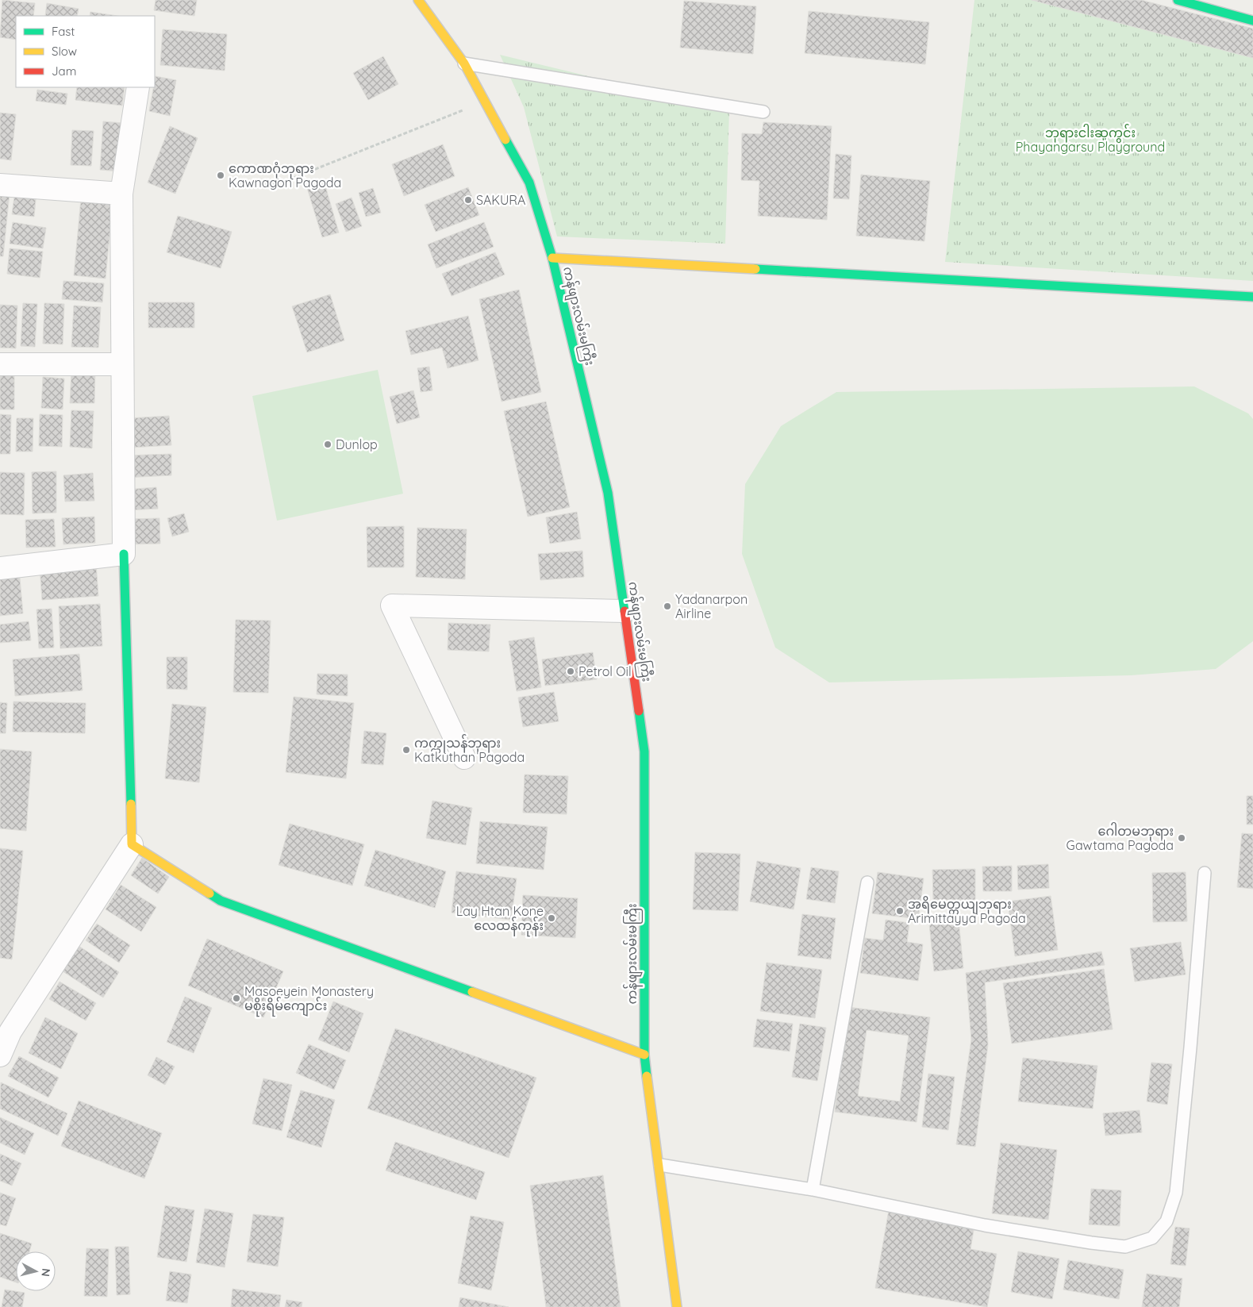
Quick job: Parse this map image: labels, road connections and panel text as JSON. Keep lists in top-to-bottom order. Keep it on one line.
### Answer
{"streets":{"street":["ကန်ဖျားလမ်းမကြီး"]},"parks":["ဘုရားငါးဆူကွင်း Phayangarsu Playground"],"places":["ကောဏဂုံဘုရား Kawnagon Pagoda","SAKURA","Dunlop","Yadanarpon Airline","Petrol Oil","ကက္ကုသန်ဘုရား Katkuthan Pagoda","ဂေါတမဘုရား Gawtama Pagoda","အရိမေတ္တယျဘုရား Arimittayya Pagoda","Lay Htan Kone လေထန်ကုန်း","Masoeyein Monastery မစိုးရိမ်ကျောင်း"],"legend":["Fast","Slow","Jam"],"north":"right"}
